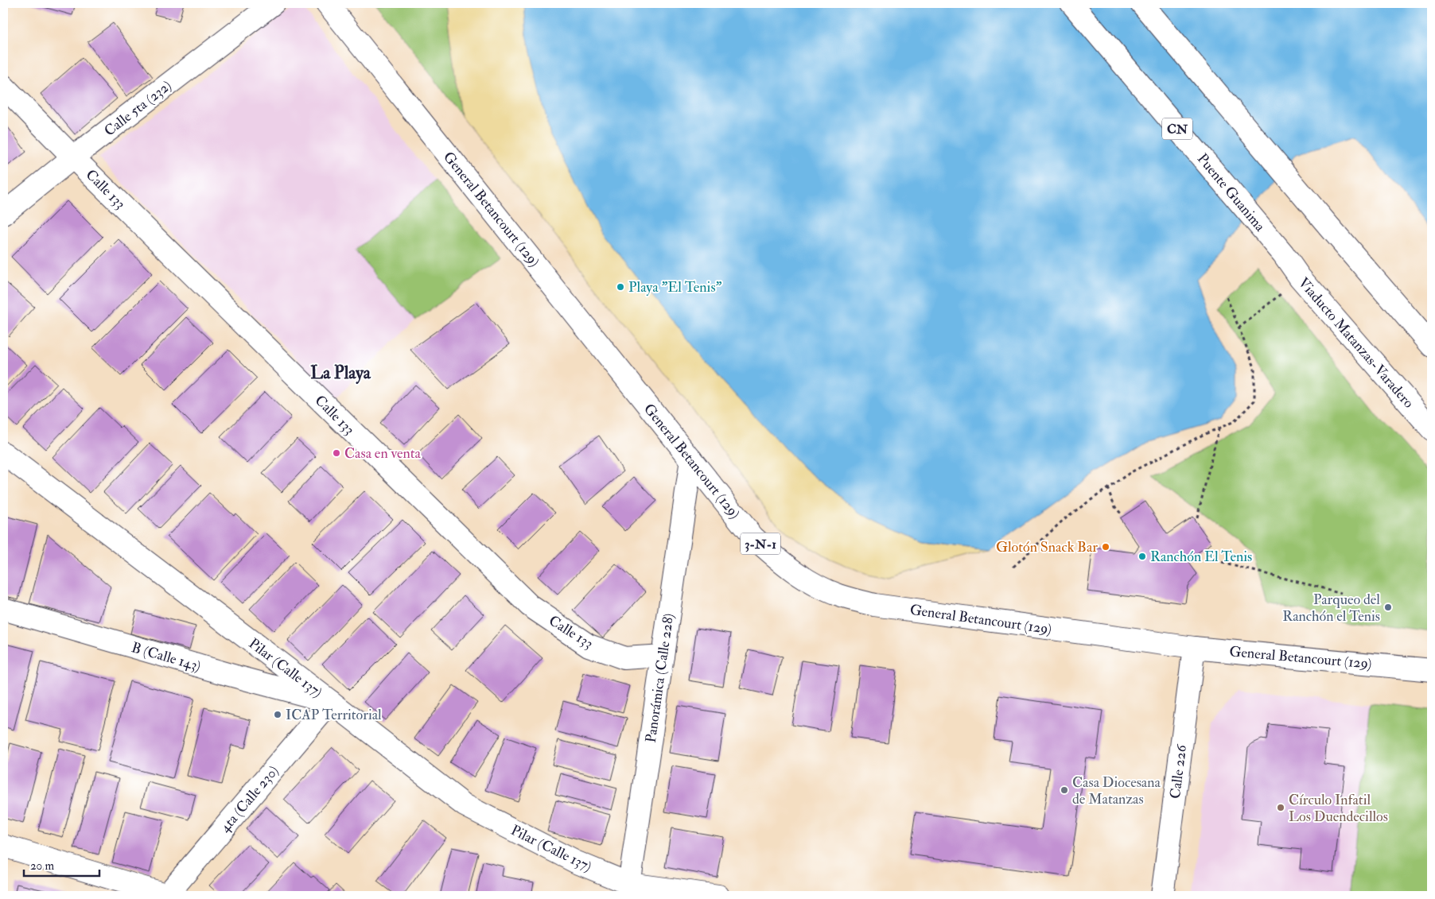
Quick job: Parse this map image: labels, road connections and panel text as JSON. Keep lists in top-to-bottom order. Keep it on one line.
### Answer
{"streets":{"main road":["Calle 5ta (232)","CN","Calle 133","Puente Guanima","General Betancourt (129)","Viaducto Matanzas-Varadero","3-N-1","B (Calle 143)","Pilar (Calle 137)","Panorámica (Calle 228)","Calle 226","4ta (Calle 230)"]},"crossings":[["Calle 5ta (232)","Calle 133"],["Calle 133","Panorámica (Calle 228)"],["Puente Guanima","Viaducto Matanzas-Varadero"],["General Betancourt (129)","Panorámica (Calle 228)"],["General Betancourt (129)","Calle 226"],["B (Calle 143)","Pilar (Calle 137)"],["B (Calle 143)","4ta (Calle 230)"],["Pilar (Calle 137)","Panorámica (Calle 228)"],["Pilar (Calle 137)","4ta (Calle 230)"]],"districts":["La Playa"],"places":["Playa \"El Tenis\"","Casa en venta","Glotón Snack Bar","Ranchón El Tenis","Parqueo del Ranchón el Tenis","ICAP Territorial","Casa Diocesana de Matanzas","Círculo Infatil Los Duendecillos"],"scale_bar":"20 m"}
